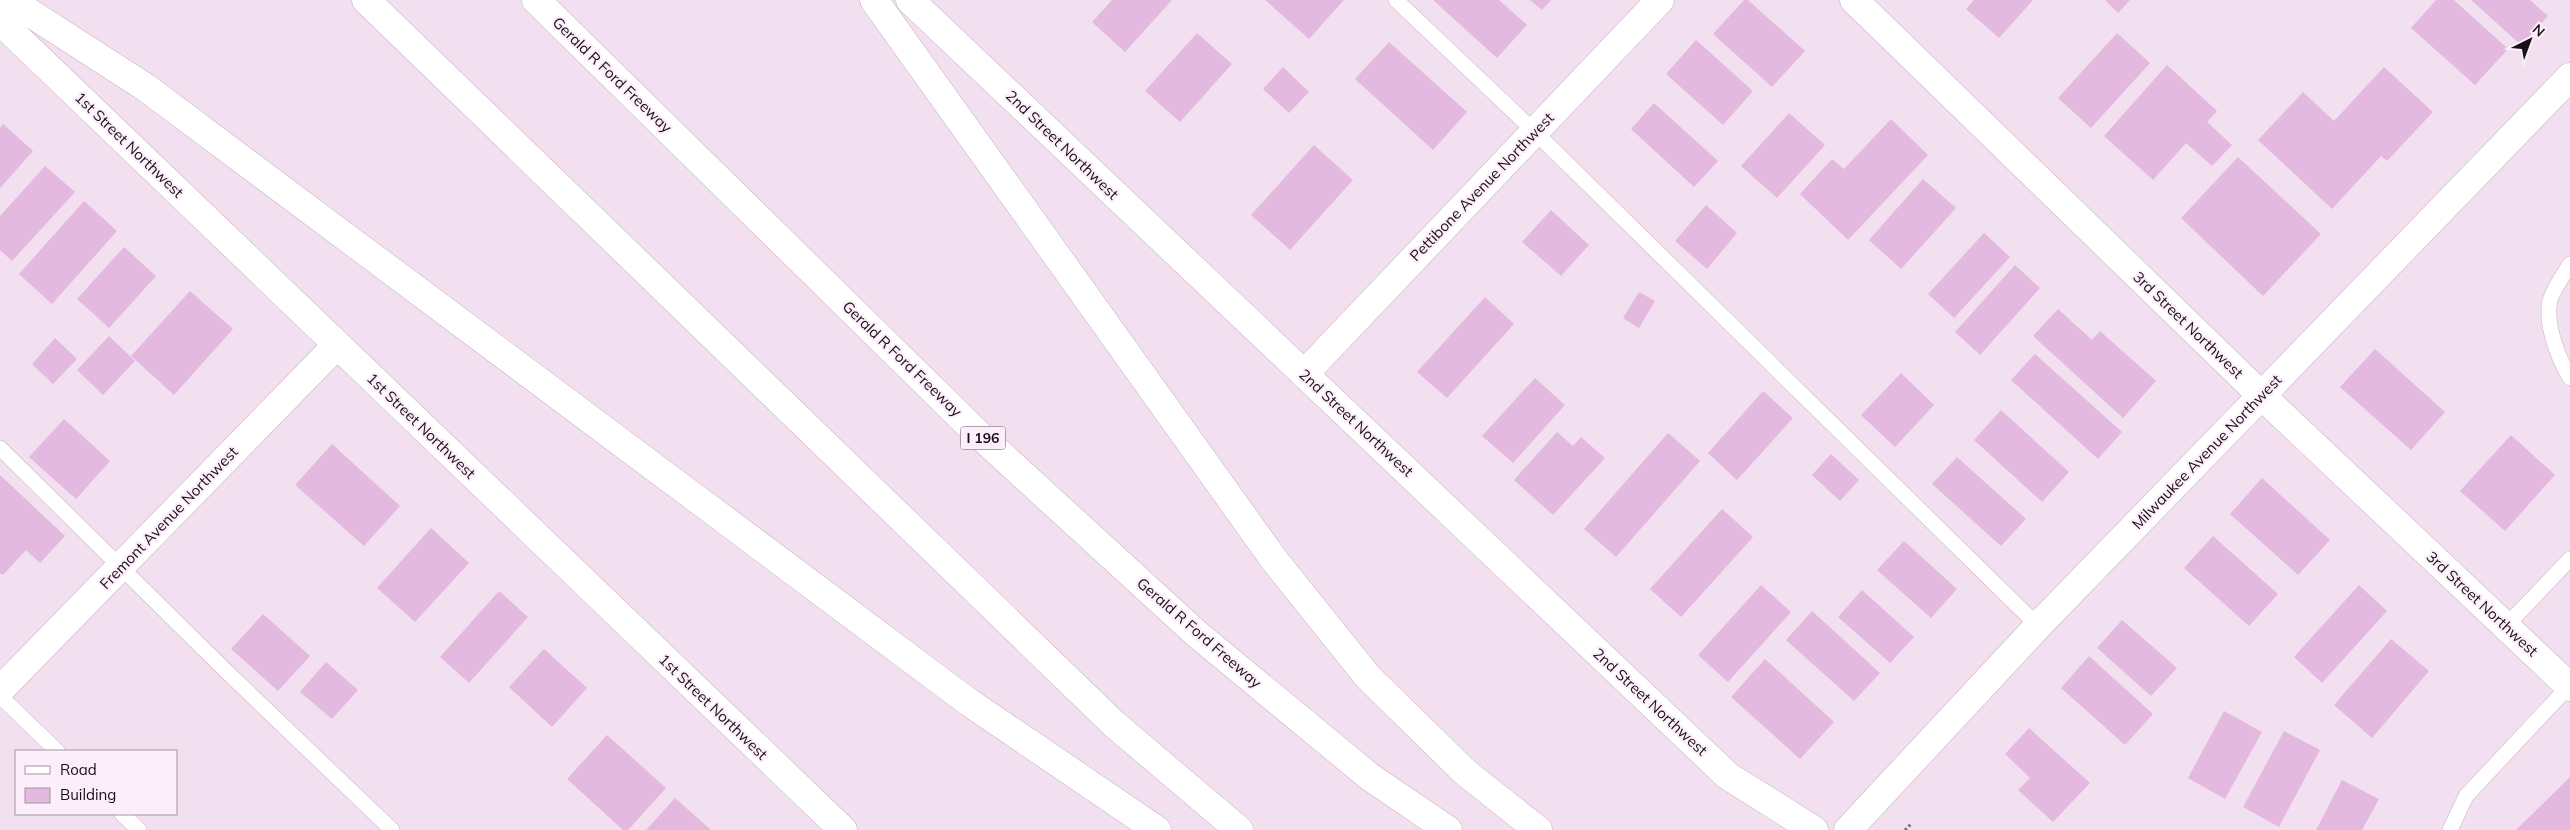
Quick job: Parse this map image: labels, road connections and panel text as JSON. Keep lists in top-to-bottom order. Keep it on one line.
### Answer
{"streets":{"main road":["Gerald R Ford Freeway","1st Street Northwest","2nd Street Northwest","Pettibone Avenue Northwest","3rd Street Northwest","I 196","Milwaukee Avenue Northwest","Fremont Avenue Northwest"]},"crossings":[["1st Street Northwest","Fremont Avenue Northwest"],["2nd Street Northwest","Pettibone Avenue Northwest"],["3rd Street Northwest","Milwaukee Avenue Northwest"]],"legend":["Road","Building"],"north":"top right"}
